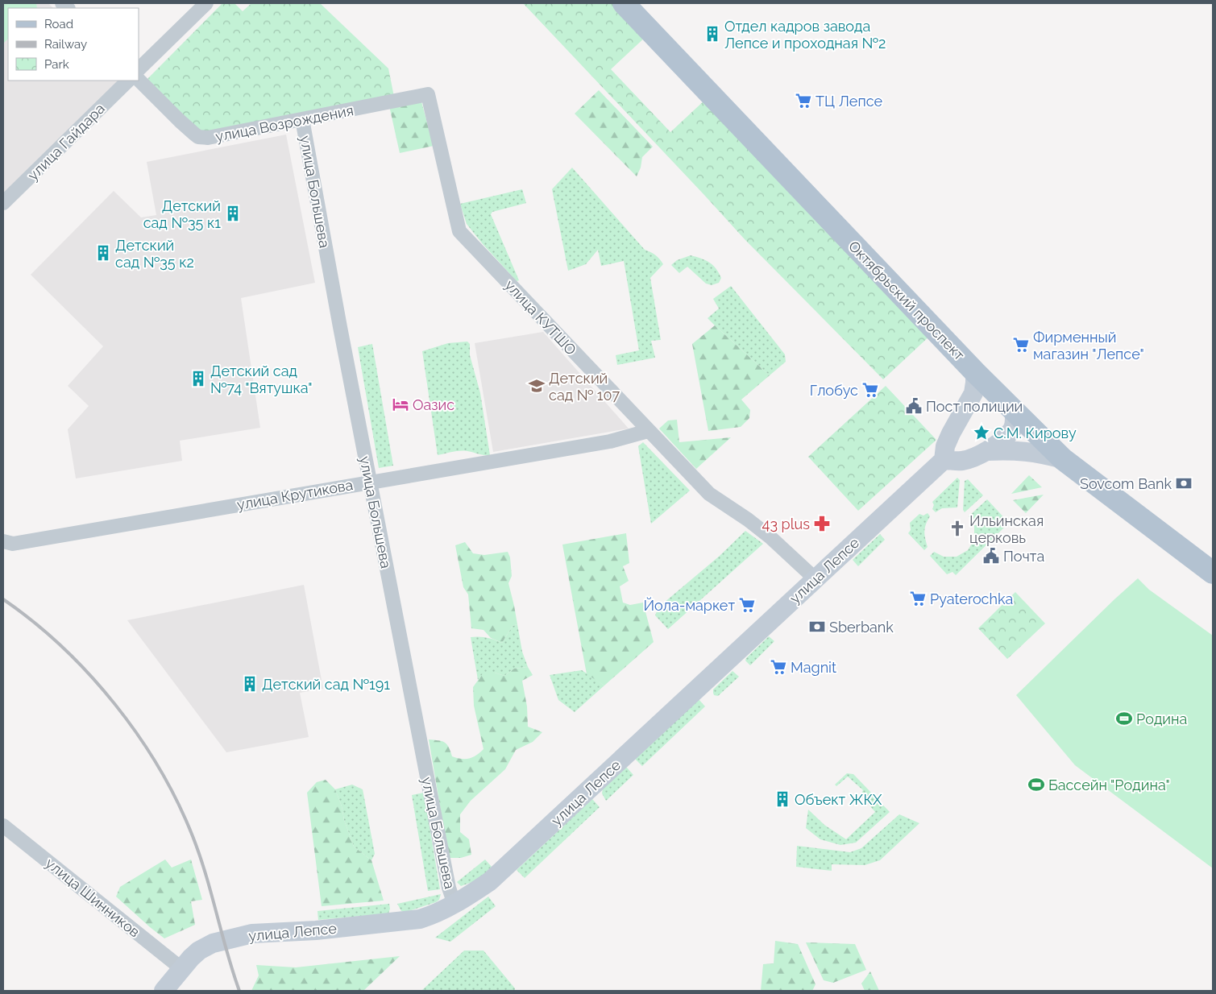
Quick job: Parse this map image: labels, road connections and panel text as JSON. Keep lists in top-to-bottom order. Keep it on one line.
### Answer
{"streets":{"main road":["Октябрьский проспект","улица Лепсе"],"street":["улица Возрождения","улица Гайдара","улица Большева","улица КУТШО","улица Крутикова","улица Шинников"]},"crossings":[["улица Возрождения","улица Большева"],["улица Возрождения","улица КУТШО"],["улица Большева","улица Крутикова"],["улица Большева","улица Лепсе"],["улица КУТШО","улица Крутикова"],["улица КУТШО","улица Лепсе"],["улица Лепсе","улица Шинников"]],"places":{"building":["Отдел кадров завода Лепсе и проходная №2","Детский сад №35 к1","Детский сад №35 к2","Детский сад №74 \"Вятушка\"","Детский сад №191","Объект ЖКХ"],"supermarket":["ТЦ Лепсе","Фирменный магазин \"Лепсе\"","Глобус","Pyaterochka","Йола-маркет","Magnit"],"school or university":["Детский сад № 107"],"hotel":["Оазис"],"public building":["Пост полиции","Почта"],"place":["С.М. Кирову"],"bank":["Sovcom Bank","Sberbank"],"pharmacy":["43 plus"],"church":["Ильинская церковь"],"sports":["Родина","Бассейн \"Родина\""]},"legend":["Road","Railway","Park"]}
